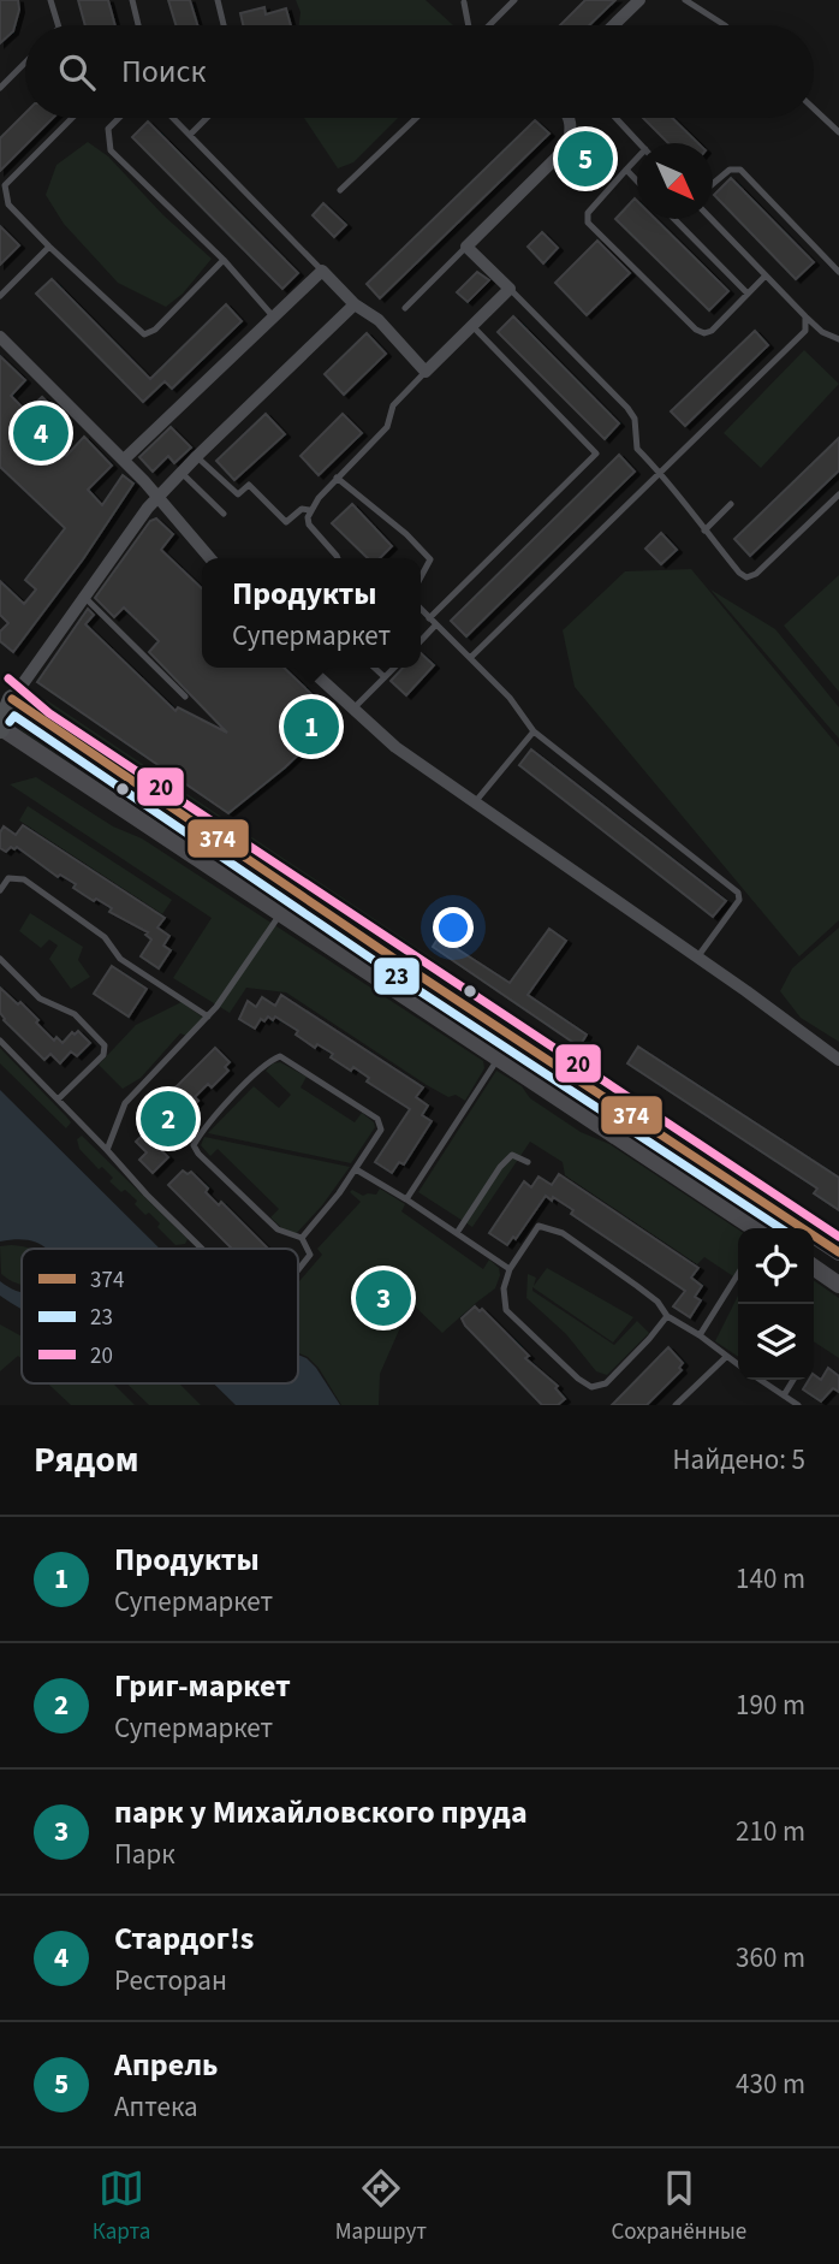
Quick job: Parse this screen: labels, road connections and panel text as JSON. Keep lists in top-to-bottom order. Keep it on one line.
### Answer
{"lines":["transit line 20","transit line 374","transit line 23"],"legend":["374","23","20"],"north":"bottom right","page":{"search":"Поиск","pins":["5","4","1","2","3"],"popup":["Продукты","Супермаркет"],"heading":["Рядом","Найдено: 5"],"list":[{"mark":"1","name":"Продукты","note":"Супермаркет","value":"140 m"},{"mark":"2","name":"Григ-маркет","note":"Супермаркет","value":"190 m"},{"mark":"3","name":"парк у Михайловского пруда","note":"Парк","value":"210 m"},{"mark":"4","name":"Стардог!s","note":"Ресторан","value":"360 m"},{"mark":"5","name":"Апрель","note":"Аптека","value":"430 m"}],"nav":["Карта","Маршрут","Сохранённые"]}}
